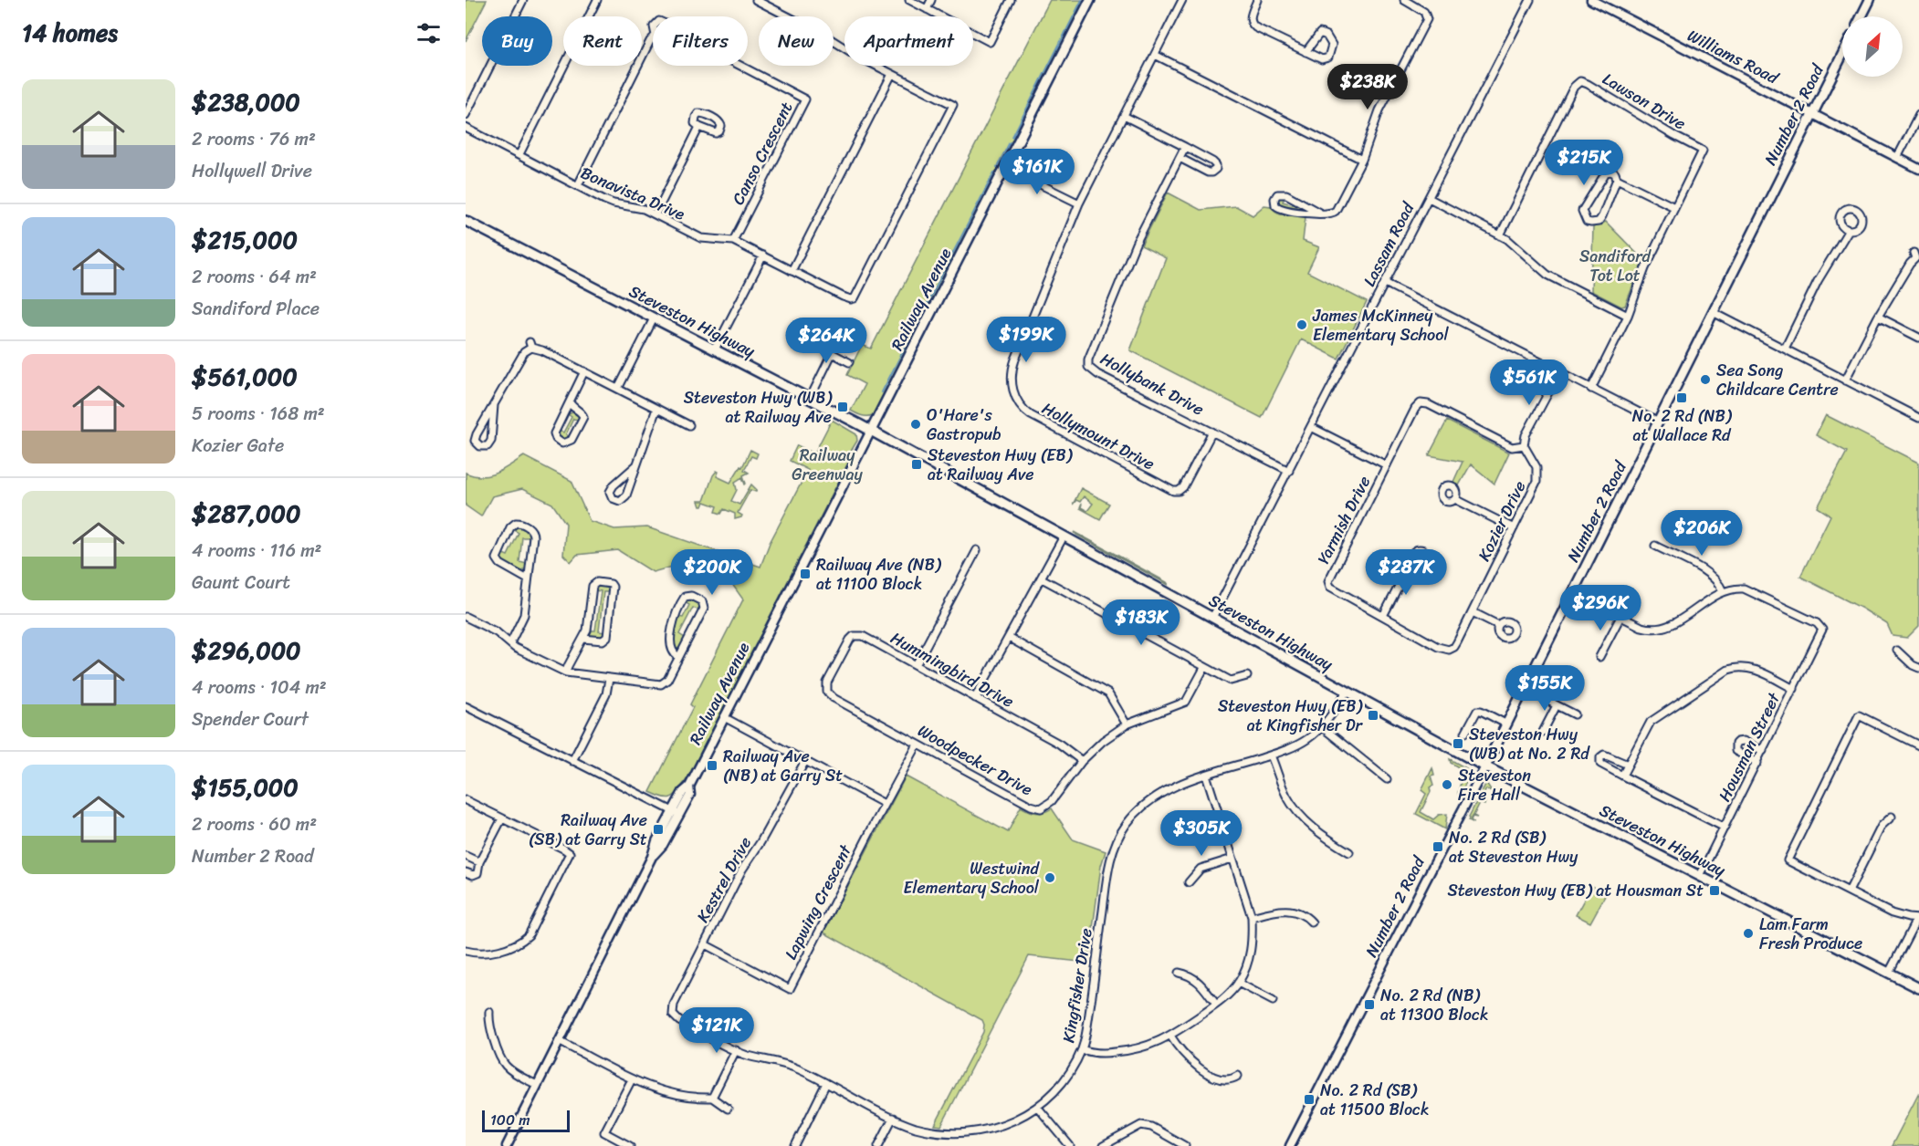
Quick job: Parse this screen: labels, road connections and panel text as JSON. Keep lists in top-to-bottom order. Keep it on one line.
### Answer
{"streets":{"main road":["Number 2 Road","Railway Avenue","Steveston Highway"],"street":["Williams Road","Lawson Drive","Canso Crescent","Bonavista Drive","Lassam Road","Hollybank Drive","Hollymount Drive","Yarmish Drive","Kozier Drive","Hummingbird Drive","Housman Street","Woodpecker Drive","Kestrel Drive","Lapwing Crescent","Kingfisher Drive"]},"crossings":[["Williams Road","Number 2 Road"],["Number 2 Road","Steveston Highway"],["Canso Crescent","Bonavista Drive"],["Lassam Road","Steveston Highway"],["Lassam Road","Hollybank Drive"],["Railway Avenue","Steveston Highway"],["Steveston Highway","Housman Street"],["Steveston Highway","Kingfisher Drive"],["Hollybank Drive","Hollymount Drive"],["Yarmish Drive","Kozier Drive"],["Hummingbird Drive","Woodpecker Drive"],["Woodpecker Drive","Lapwing Crescent"],["Kestrel Drive","Lapwing Crescent"],["Kestrel Drive","Kingfisher Drive"]],"parks":["Sandiford Tot Lot","Railway Greenway"],"places":{"other":["James McKinney Elementary School","Sea Song Childcare Centre","O'Hare's Gastropub","Steveston Fire Hall","Westwind Elementary School","Lam Farm Fresh Produce"],"transit":["No. 2 Rd (NB) at Wallace Rd","Steveston Hwy (WB) at Railway Ave","Steveston Hwy (EB) at Railway Ave","Railway Ave (NB) at 11100 Block","Steveston Hwy (EB) at Kingfisher Dr","Steveston Hwy (WB) at No. 2 Rd","Railway Ave (NB) at Garry St","Railway Ave (SB) at Garry St","No. 2 Rd (SB) at Steveston Hwy","Steveston Hwy (EB) at Housman St","No. 2 Rd (NB) at 11300 Block","No. 2 Rd (SB) at 11500 Block"]},"scale_bar":"100 m","north":"top right","page":{"heading":"14 homes","chip":["Buy","Rent","Filters","New","Apartment"],"price":["$238K","$215K","$161K","$199K","$264K","$561K","$206K","$200K","$287K","$296K","$183K","$155K","$305K","$121K"],"list":[{"name":"$238,000","note":"2 rooms · 76 m² · Hollywell Drive"},{"name":"$215,000","note":"2 rooms · 64 m² · Sandiford Place"},{"name":"$561,000","note":"5 rooms · 168 m² · Kozier Gate"},{"name":"$287,000","note":"4 rooms · 116 m² · Gaunt Court"},{"name":"$296,000","note":"4 rooms · 104 m² · Spender Court"},{"name":"$155,000","note":"2 rooms · 60 m² · Number 2 Road"}],"scale":"100 m"}}
